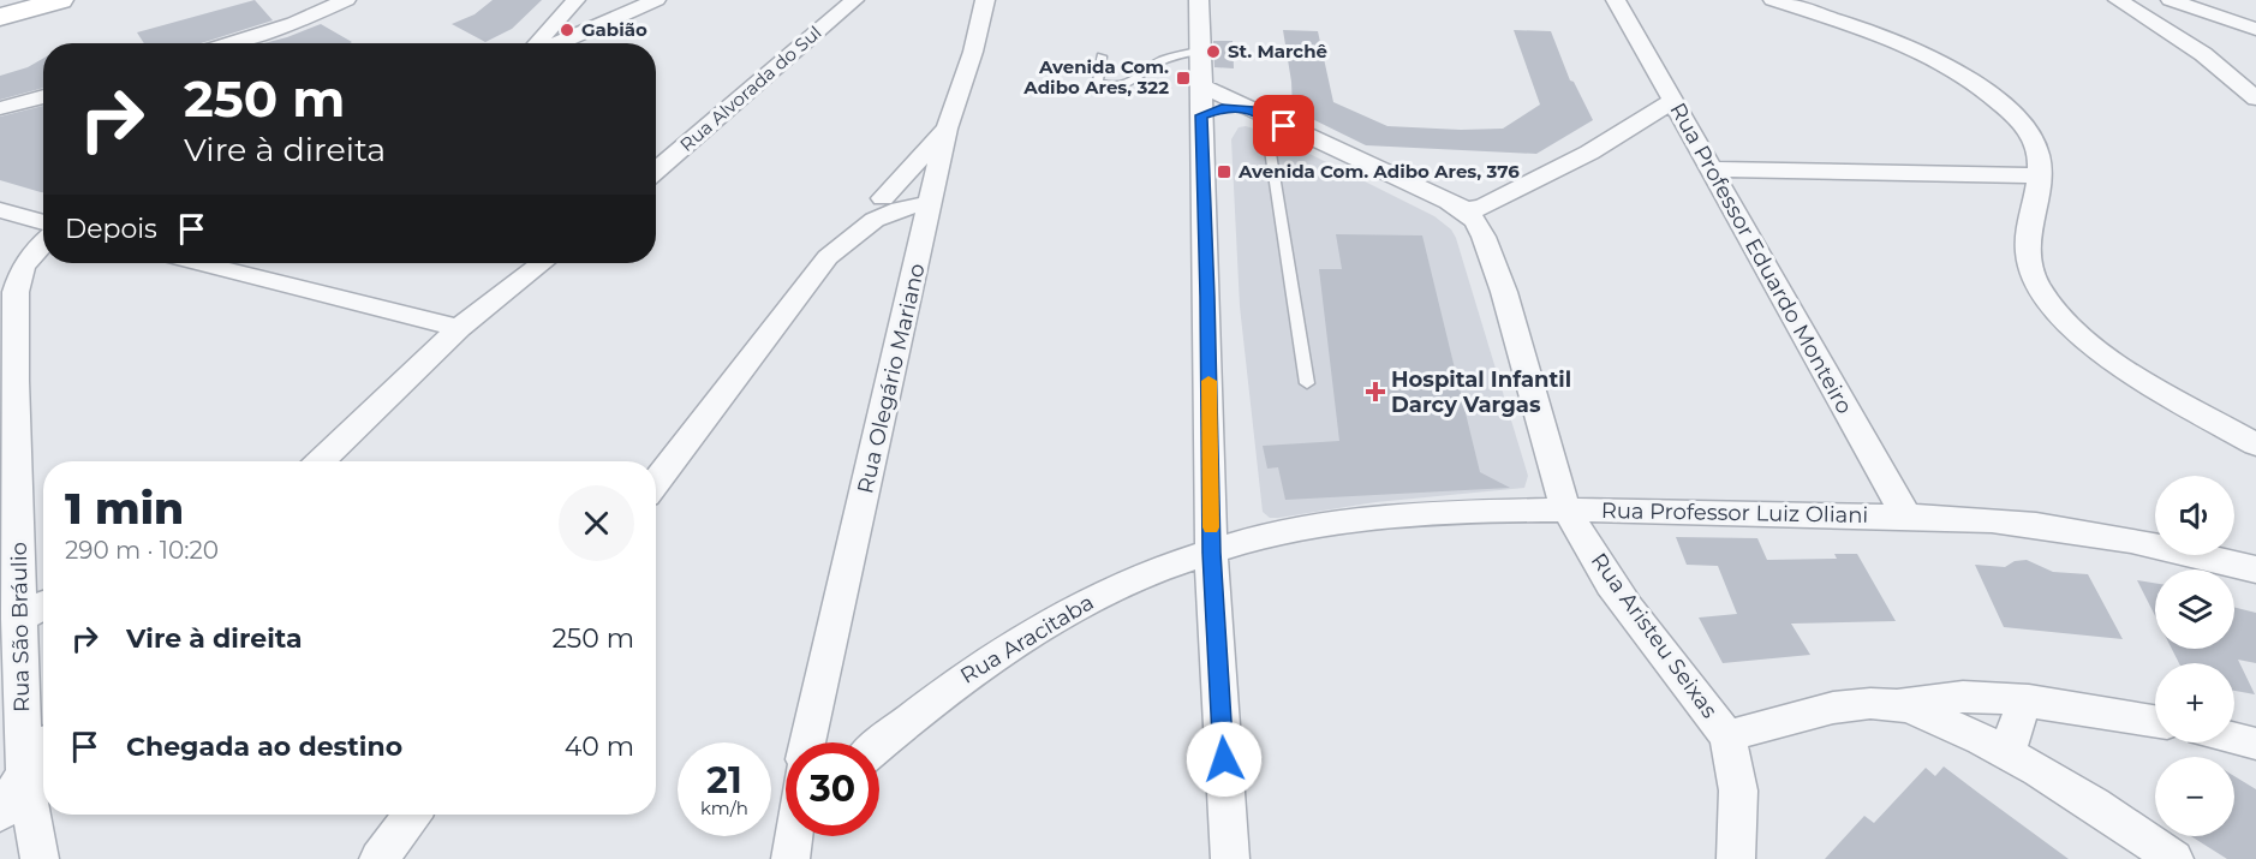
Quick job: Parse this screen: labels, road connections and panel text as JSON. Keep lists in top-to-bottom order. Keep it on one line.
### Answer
{"streets":{"street":["Rua Alvorada do Sul","Rua Professor Eduardo Monteiro","Rua Olegário Mariano","Rua Professor Luiz Oliani","Rua São Bráulio","Rua Aristeu Seixas","Rua Aracitaba"]},"crossings":[["Rua Professor Eduardo Monteiro","Rua Professor Luiz Oliani"],["Rua Professor Luiz Oliani","Rua Aristeu Seixas"],["Rua Professor Luiz Oliani","Rua Aracitaba"]],"places":{"other":["Gabião","St. Marchê"],"transit":["Avenida Com. Adibo Ares, 322","Avenida Com. Adibo Ares, 376"],"health":["Hospital Infantil Darcy Vargas"]},"page":{"turn":["250 m","Vire à direita"],"then":"Depois","heading":["1 min","290 m · 10:20"],"map_buttons":["+","−"],"list":[{"name":"Vire à direita","value":"250 m"},{"name":"Chegada ao destino","value":"40 m"}],"speed":"21 km/h","limit":"30"}}
